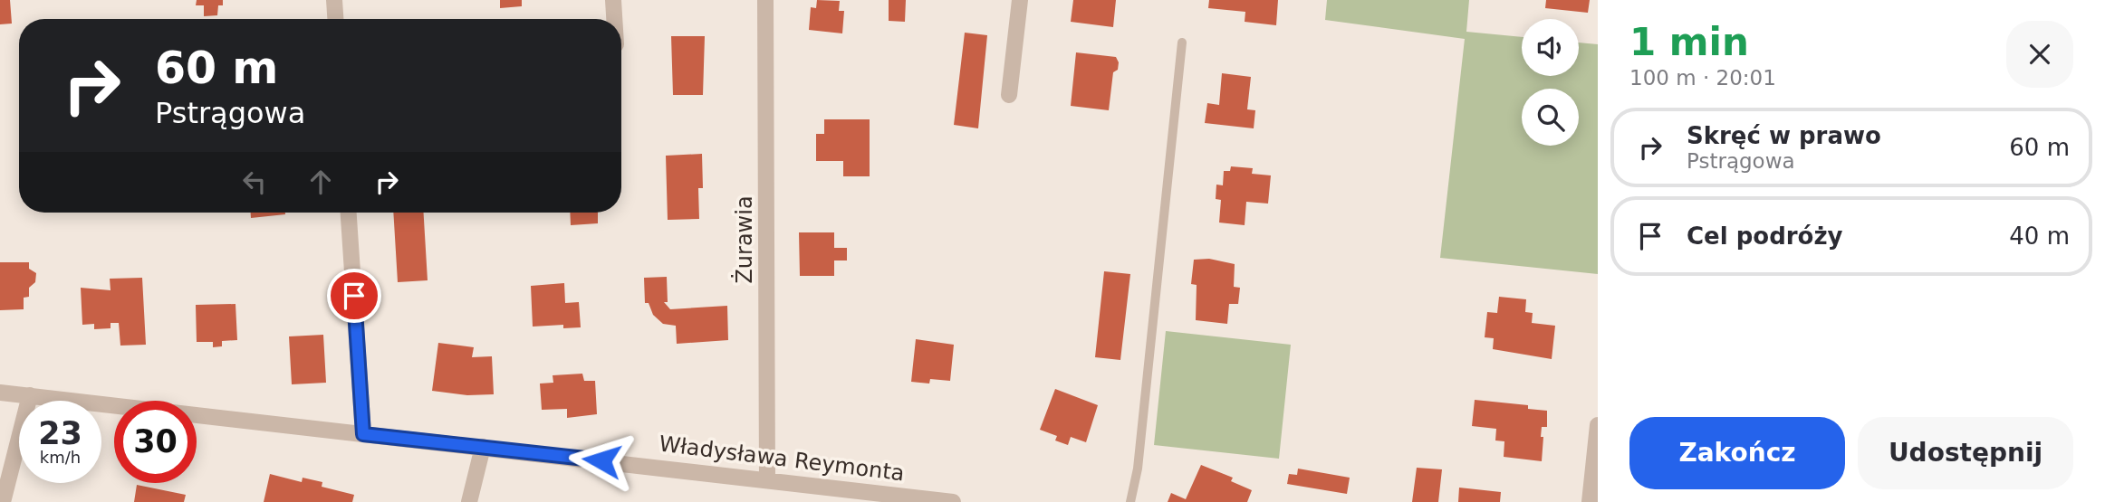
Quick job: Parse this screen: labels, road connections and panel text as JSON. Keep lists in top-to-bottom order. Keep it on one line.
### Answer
{"streets":{"street":["Żurawia","Władysława Reymonta"]},"crossings":[["Żurawia","Władysława Reymonta"]],"page":{"heading":["1 min","100 m · 20:01"],"turn":["60 m","Pstrągowa"],"list":[{"name":"Skręć w prawo","note":"Pstrągowa","value":"60 m"},{"name":"Cel podróży","value":"40 m"}],"speed":"23 km/h","limit":"30","buttons":["Zakończ","Udostępnij"]}}
